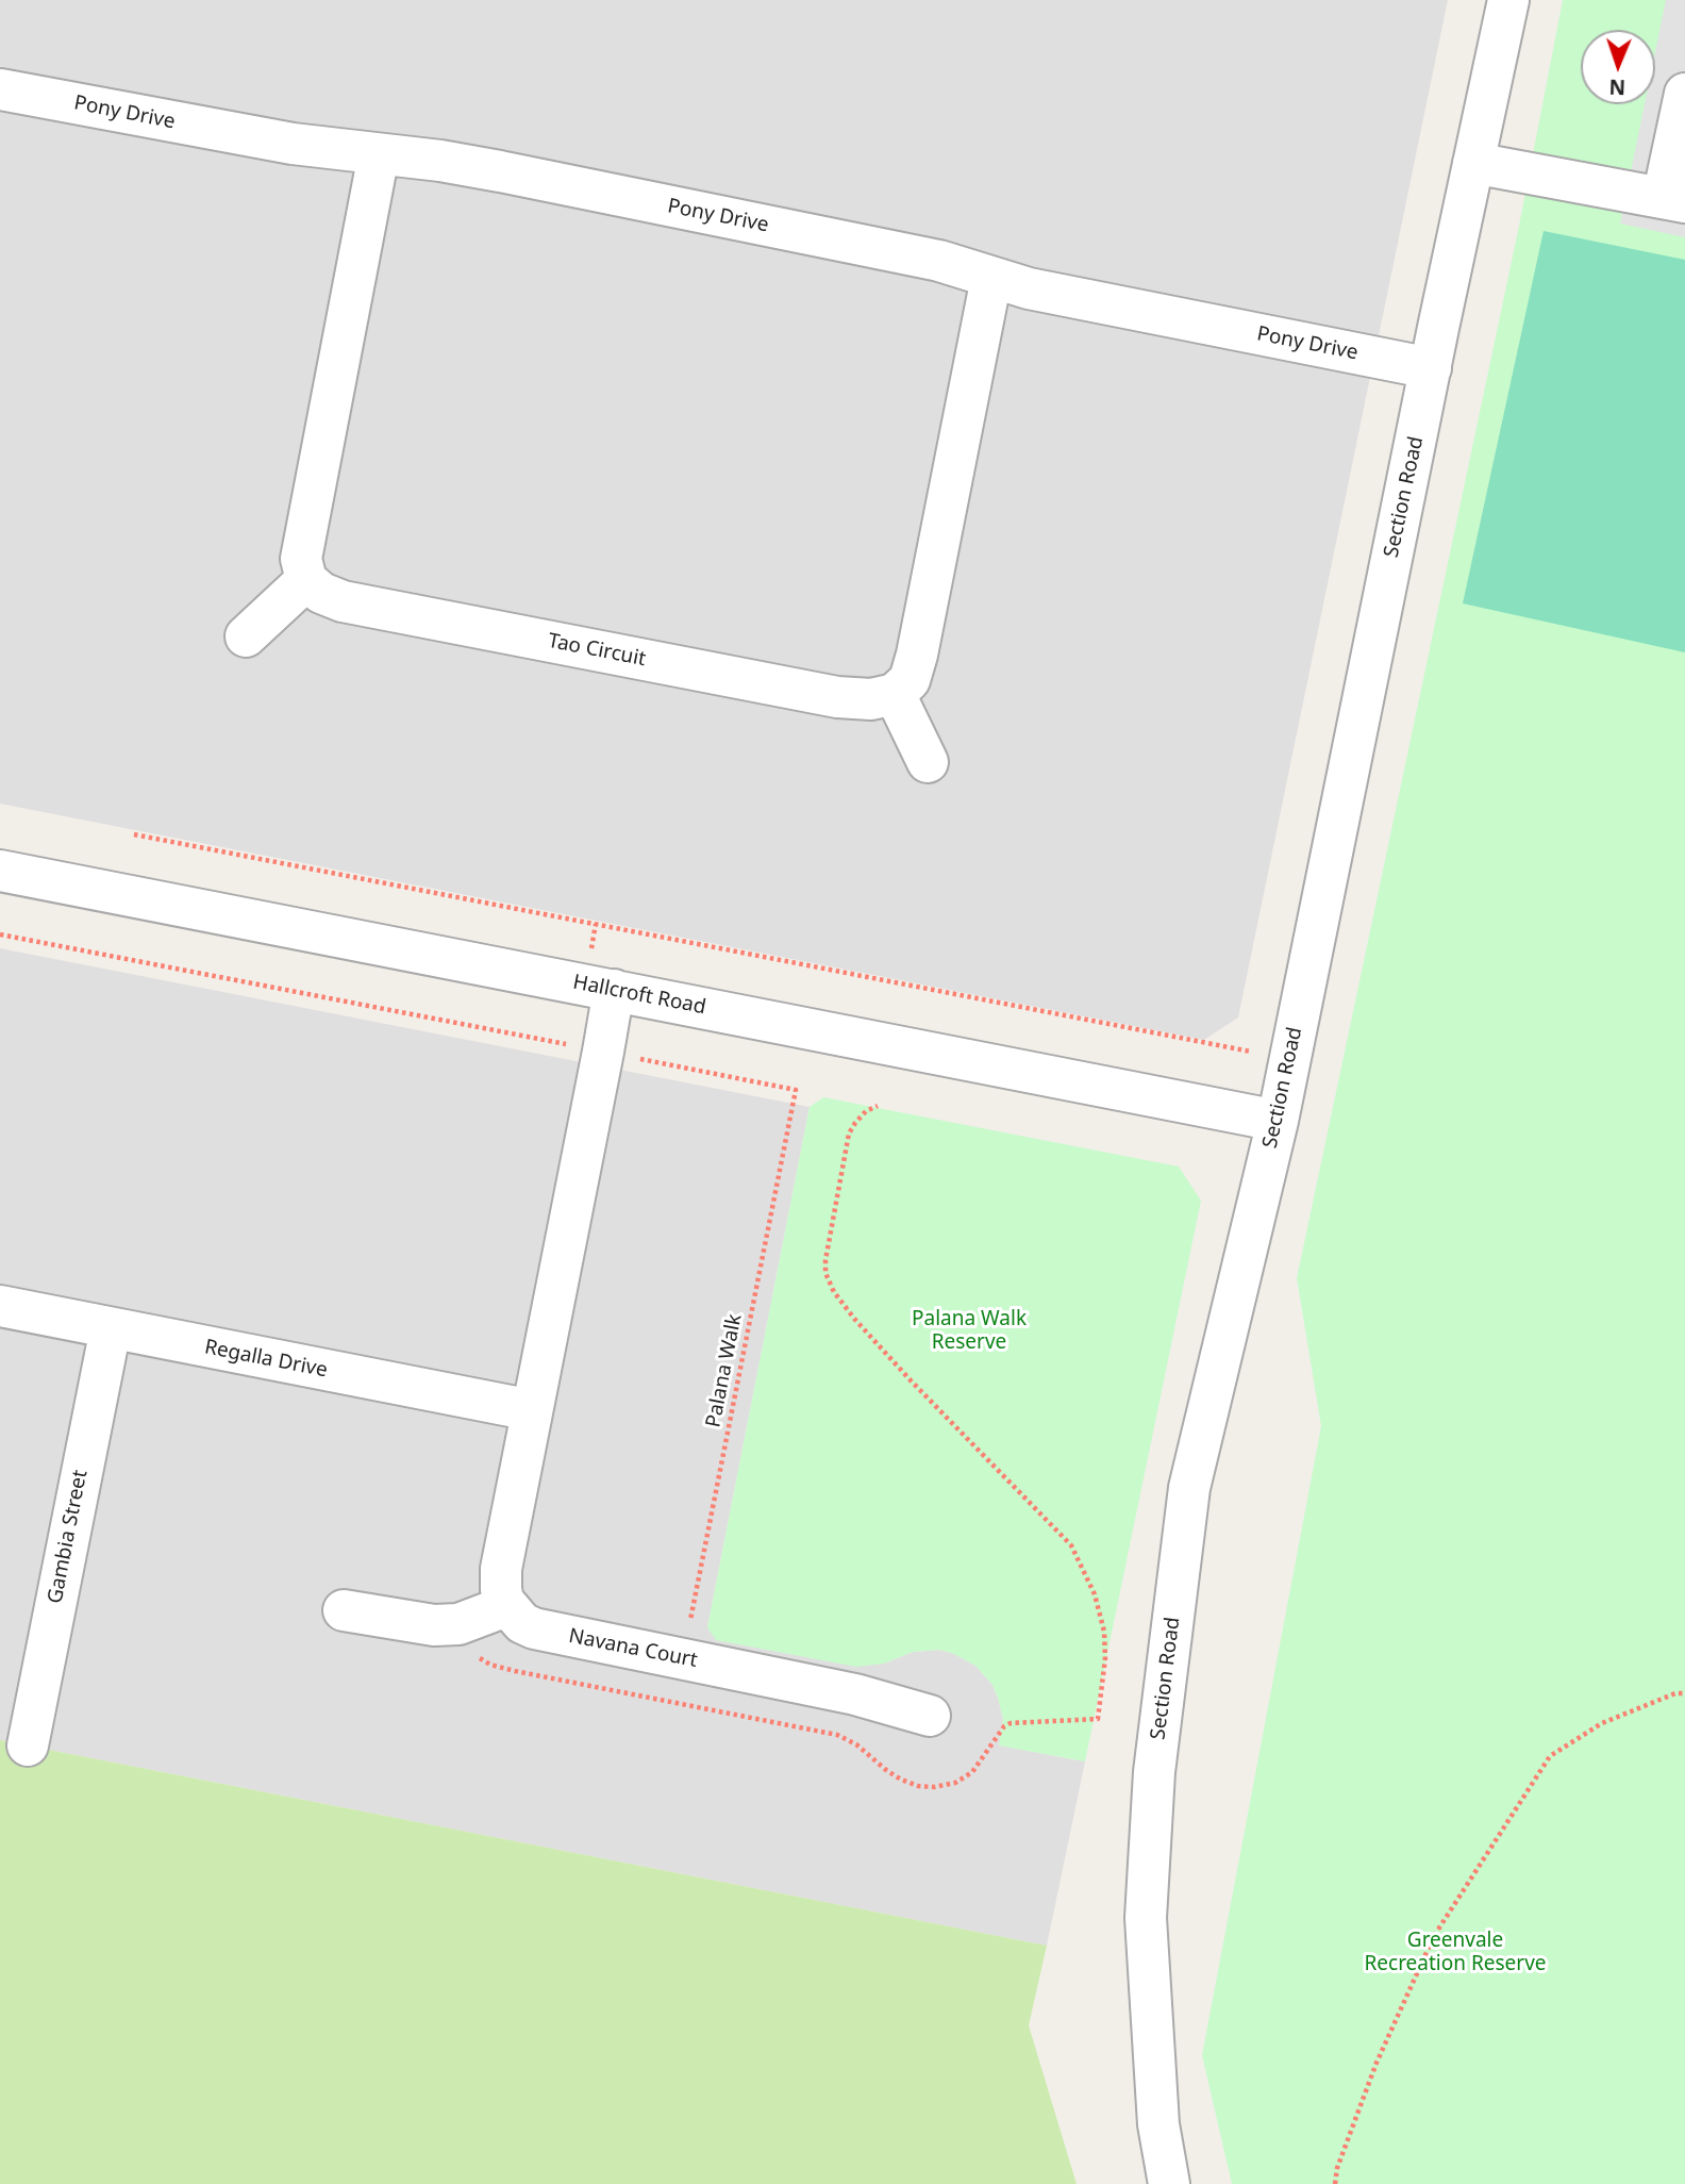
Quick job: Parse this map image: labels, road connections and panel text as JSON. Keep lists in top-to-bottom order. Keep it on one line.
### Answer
{"streets":{"street":["Pony Drive","Section Road","Tao Circuit","Hallcroft Road","Regalla Drive","Gambia Street","Navana Court"],"path":["Palana Walk"]},"crossings":[["Pony Drive","Section Road"],["Section Road","Hallcroft Road"],["Regalla Drive","Gambia Street"],["Palana Walk","Navana Court"]],"parks":["Palana Walk Reserve","Greenvale Recreation Reserve"],"north":"bottom"}
